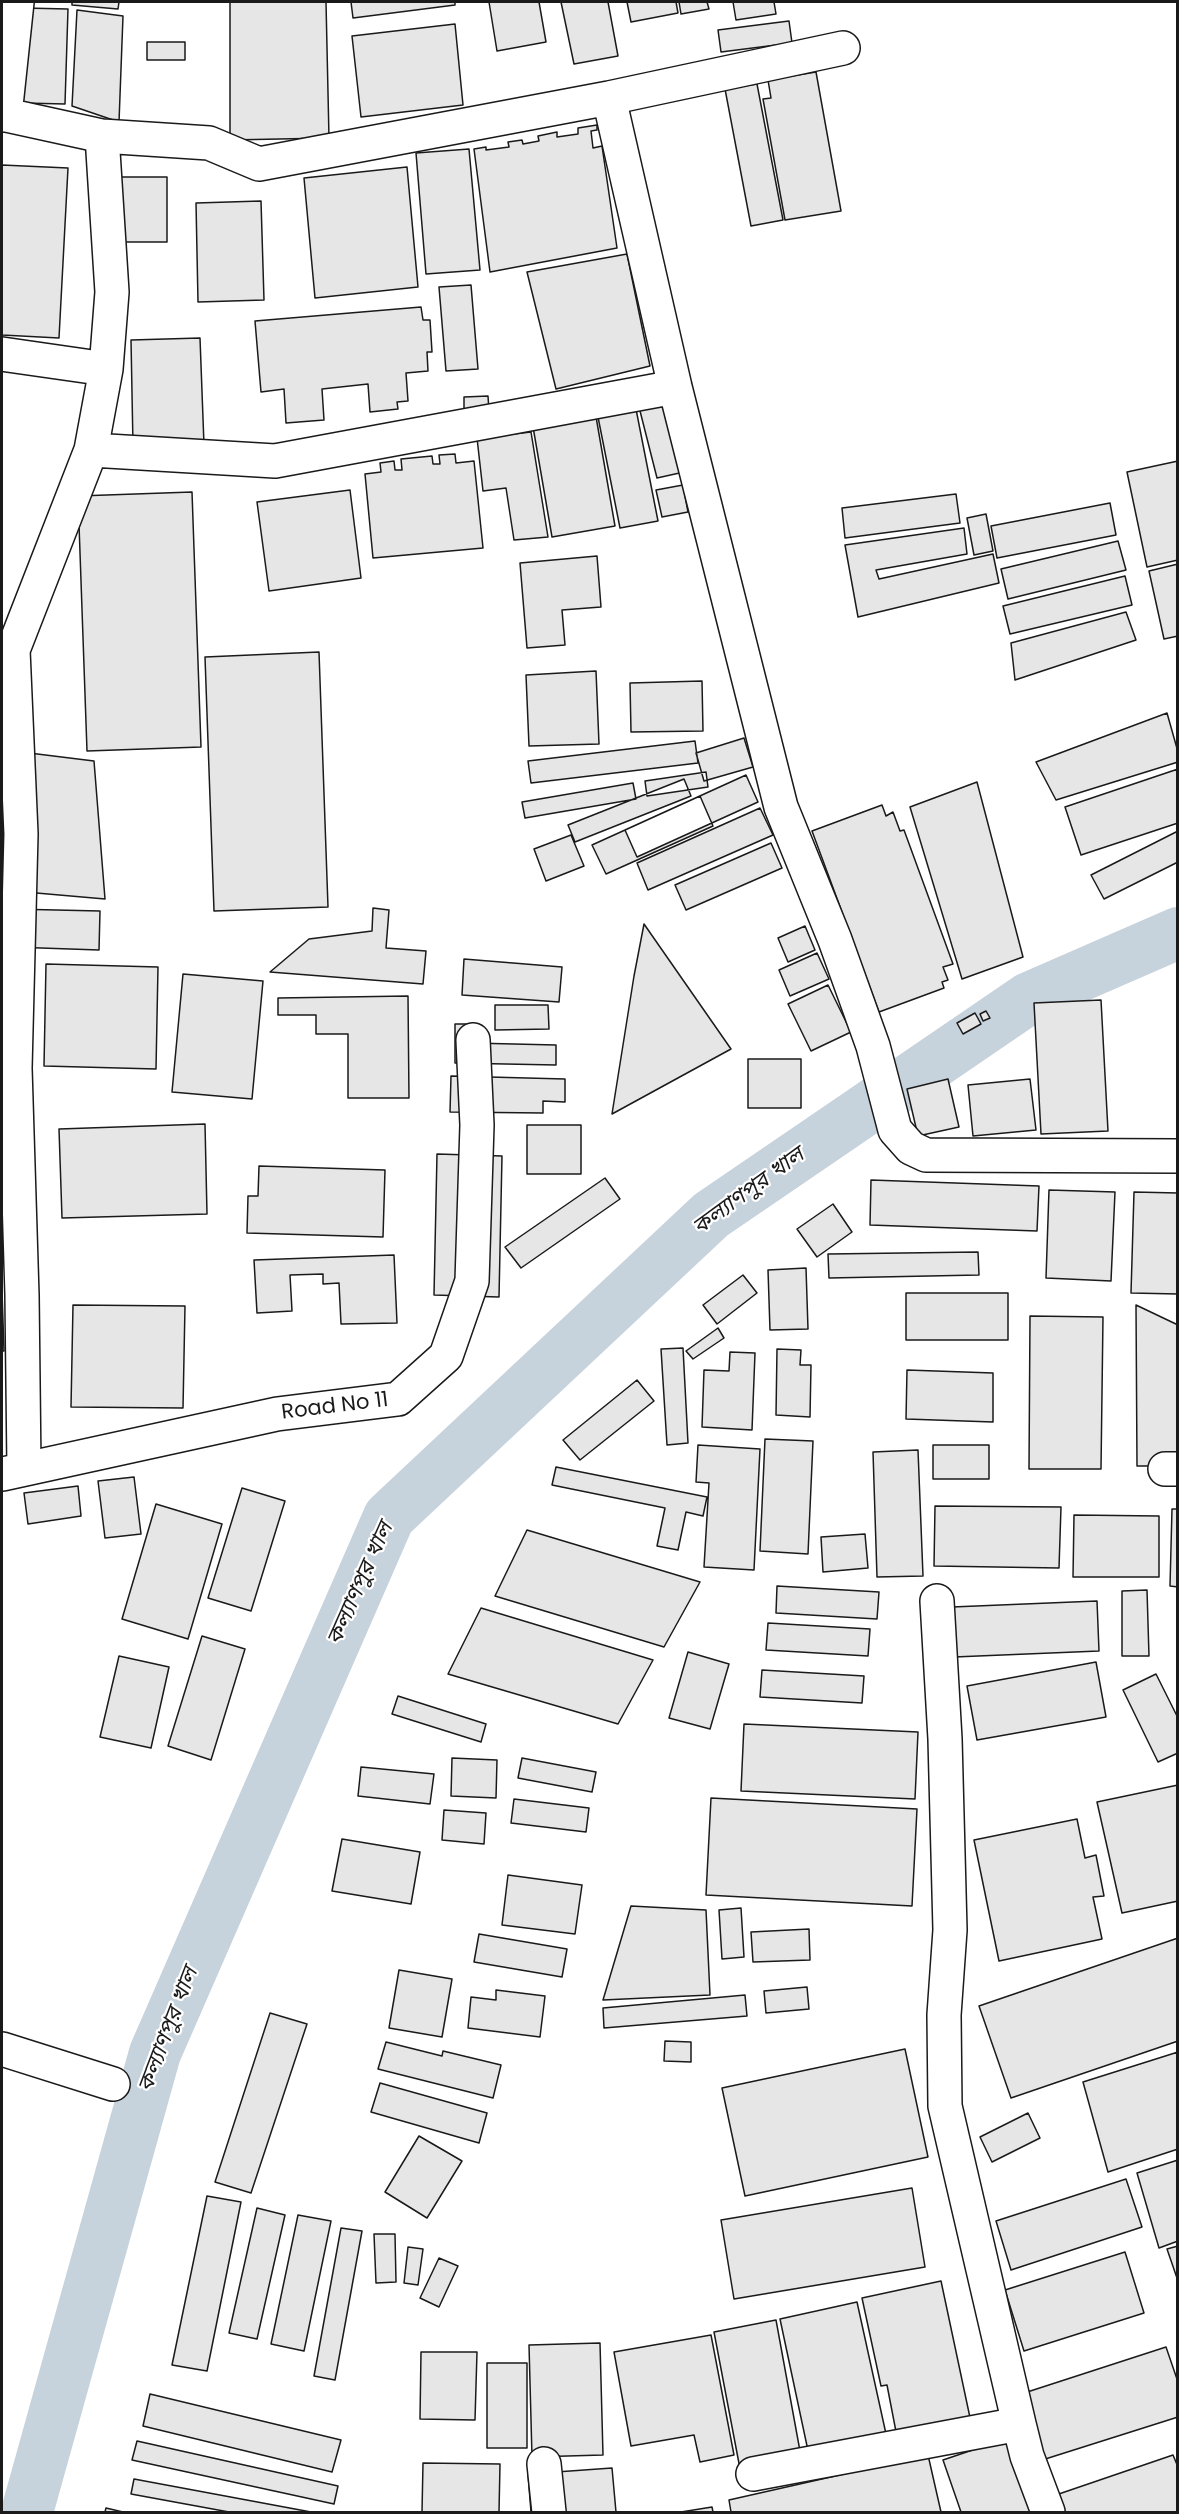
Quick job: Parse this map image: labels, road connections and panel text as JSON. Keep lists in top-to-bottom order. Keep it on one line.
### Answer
{"streets":{"street":["Road No 11"]},"water":["কল্যাণপুর খাল"]}
